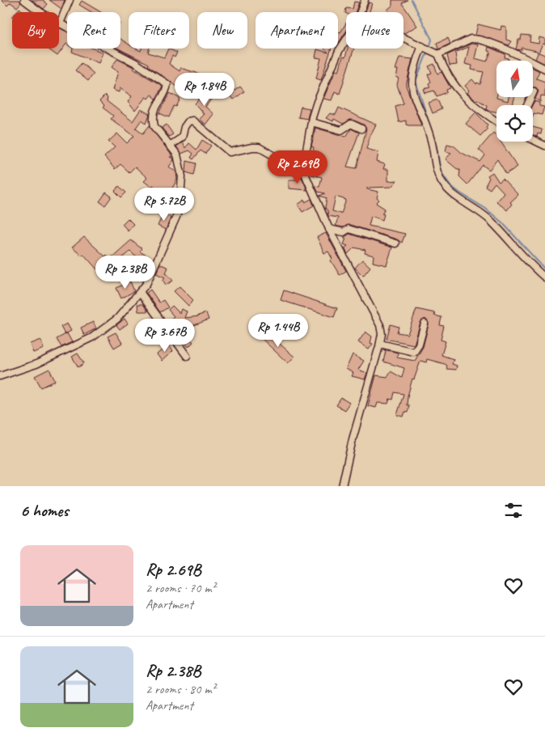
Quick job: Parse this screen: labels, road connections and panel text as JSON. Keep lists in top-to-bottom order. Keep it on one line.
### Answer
{"north":"top","page":{"chip":["Buy","Rent","Filters","New","Apartment","House"],"price":["Rp 1.84B","Rp 2.69B","Rp 5.72B","Rp 2.38B","Rp 1.44B","Rp 3.67B"],"heading":"6 homes","list":[{"name":"Rp 2.69B","note":"2 rooms · 70 m² · Apartment"},{"name":"Rp 2.38B","note":"2 rooms · 80 m² · Apartment"}]}}
